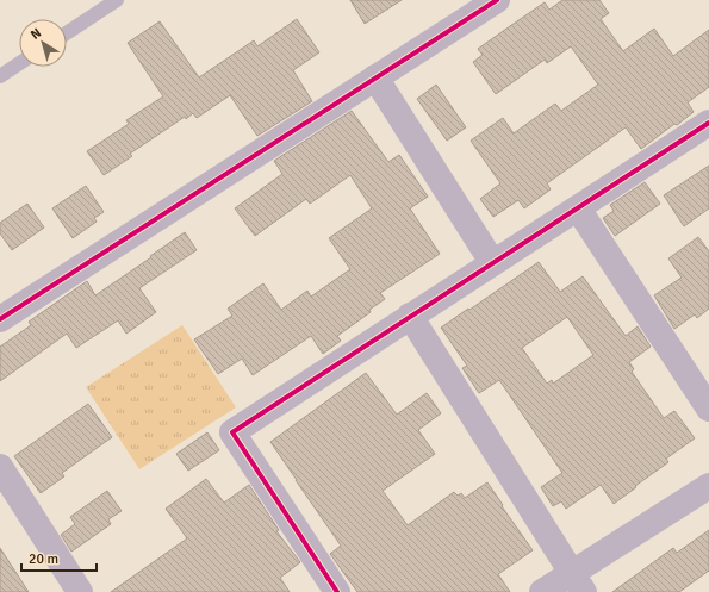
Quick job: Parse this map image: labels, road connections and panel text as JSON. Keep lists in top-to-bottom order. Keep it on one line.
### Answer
{"scale_bar":"20 m","north":"top left"}
